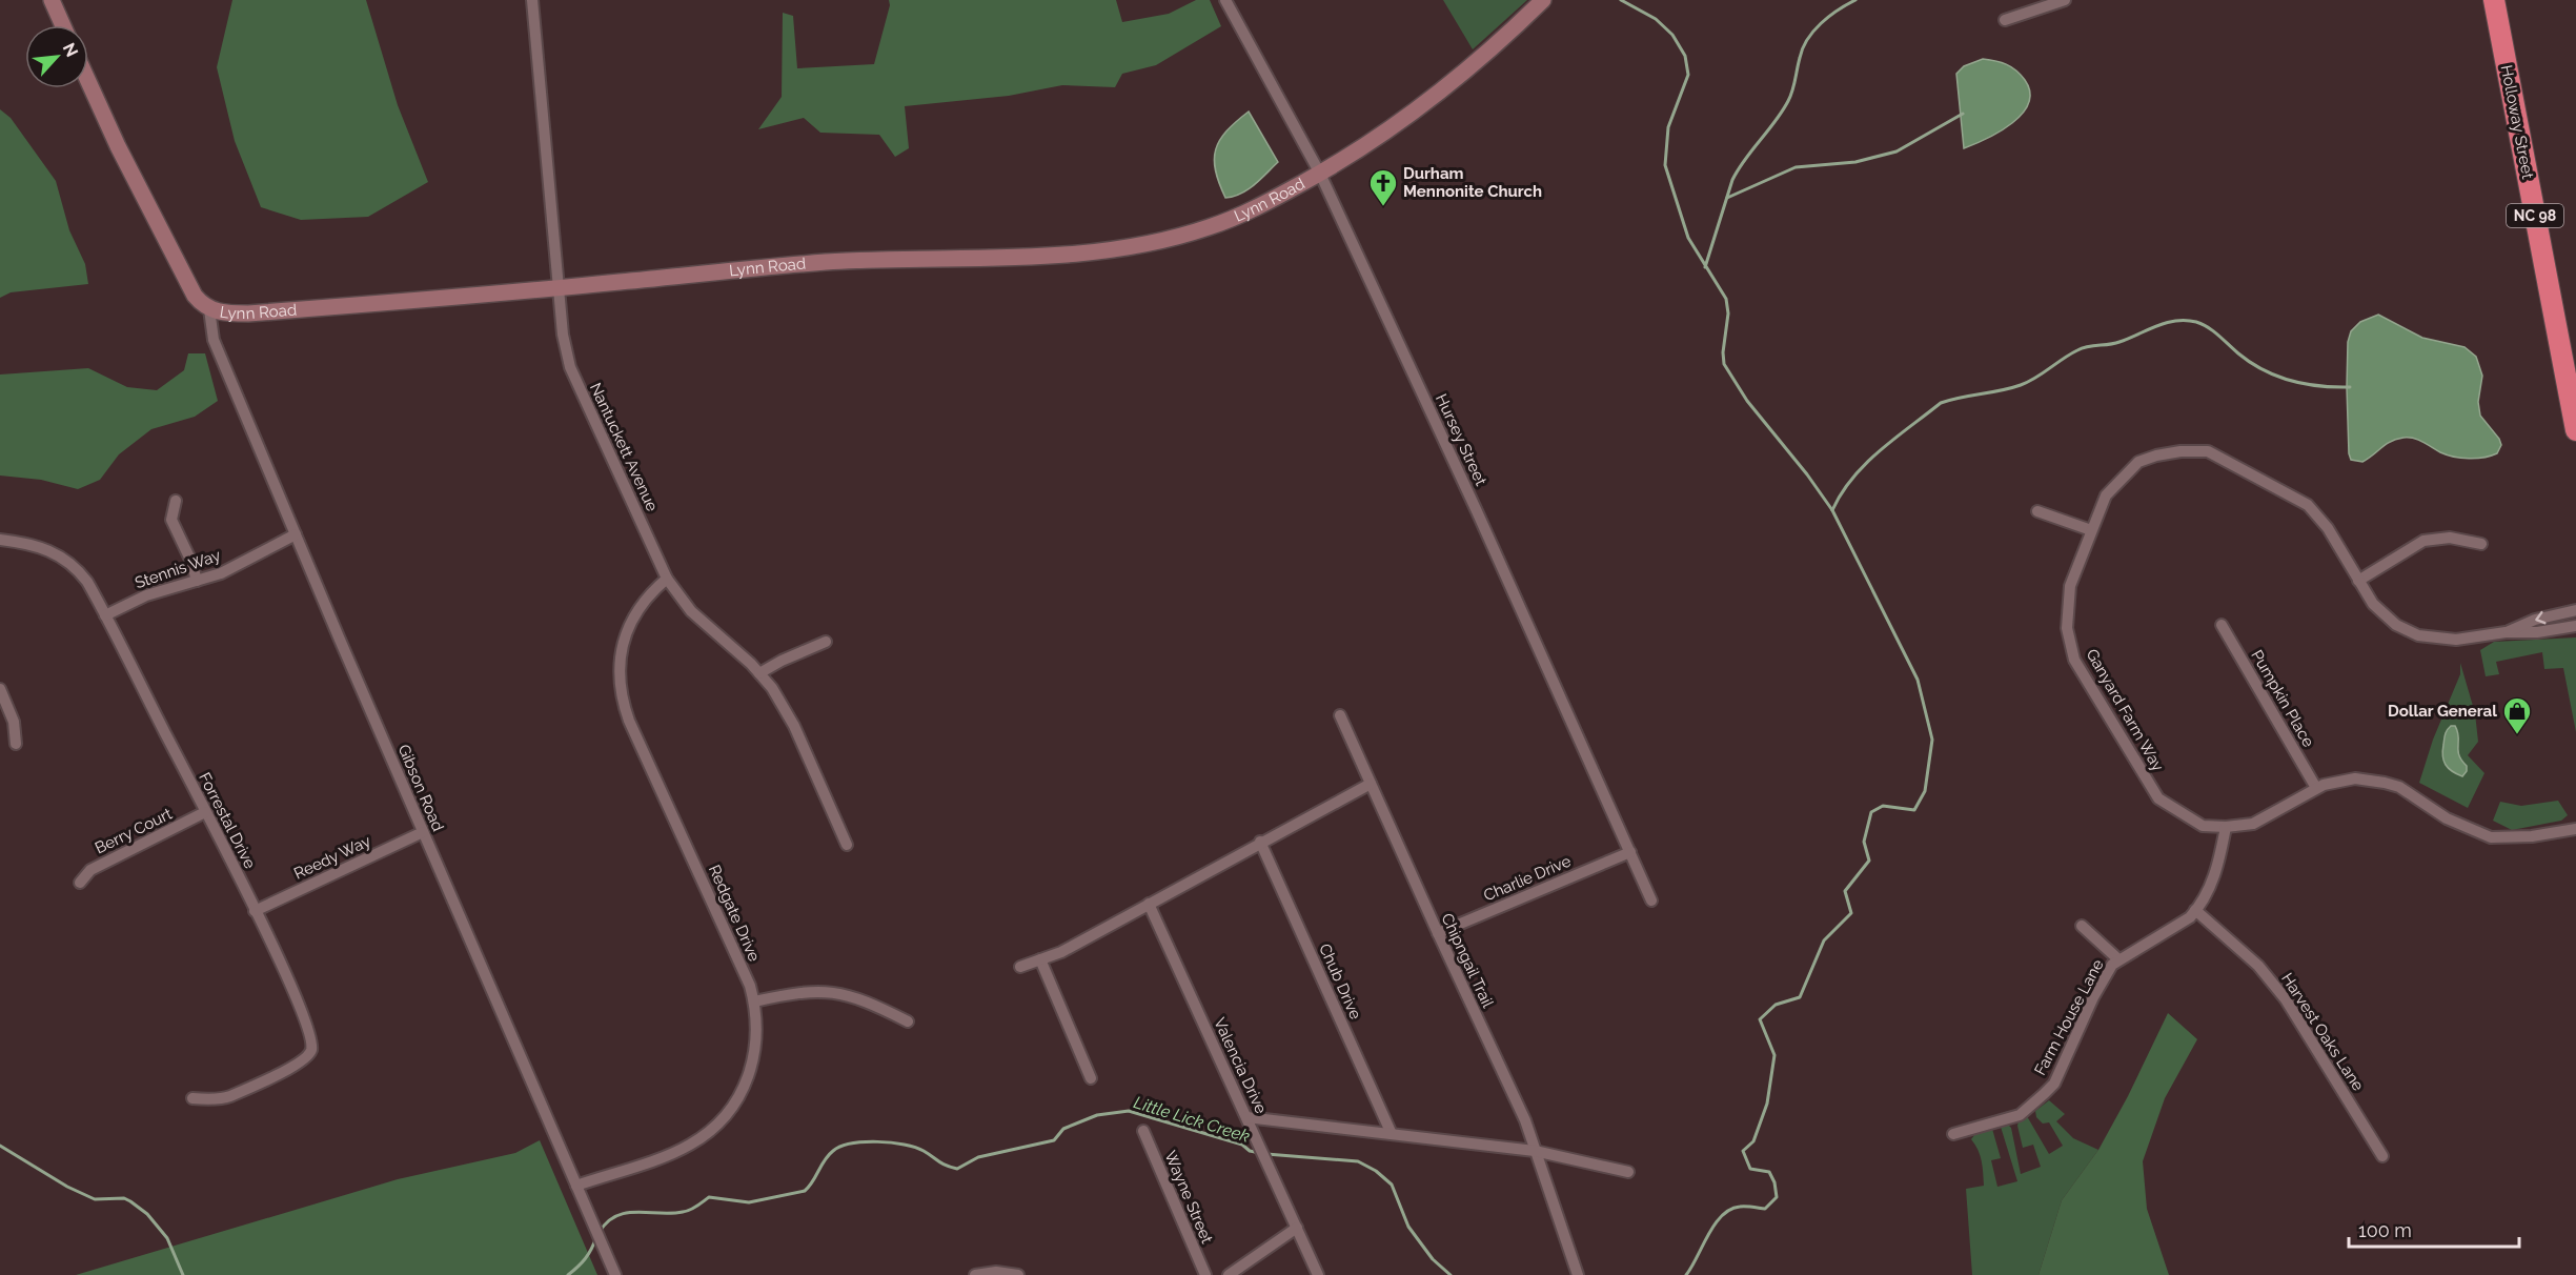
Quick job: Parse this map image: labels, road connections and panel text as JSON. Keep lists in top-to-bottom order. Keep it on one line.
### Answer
{"streets":{"highway":["Holloway Street","NC 98"],"street":["Lynn Road","Hursey Street","Nantuckett Avenue","Stennis Way","Pumpkin Place","Ganyard Farm Way","Gibson Road","Forrestal Drive","Berry Court","Reedy Way","Charlie Drive","Redgate Drive","Chipngail Trail","Chub Drive","Farm House Lane","Harvest Oaks Lane","Valencia Drive","Wayne Street"]},"crossings":[["Lynn Road","Hursey Street"],["Lynn Road","Nantuckett Avenue"],["Lynn Road","Gibson Road"],["Hursey Street","Charlie Drive"],["Nantuckett Avenue","Redgate Drive"],["Stennis Way","Gibson Road"],["Stennis Way","Forrestal Drive"],["Pumpkin Place","Ganyard Farm Way"],["Ganyard Farm Way","Farm House Lane"],["Gibson Road","Reedy Way"],["Gibson Road","Redgate Drive"],["Forrestal Drive","Berry Court"],["Forrestal Drive","Reedy Way"],["Charlie Drive","Chipngail Trail"],["Farm House Lane","Harvest Oaks Lane"]],"water":["Little Lick Creek"],"places":{"church":["Durham Mennonite Church"],"shop":["Dollar General"]},"scale_bar":"100 m","north":"top right"}
